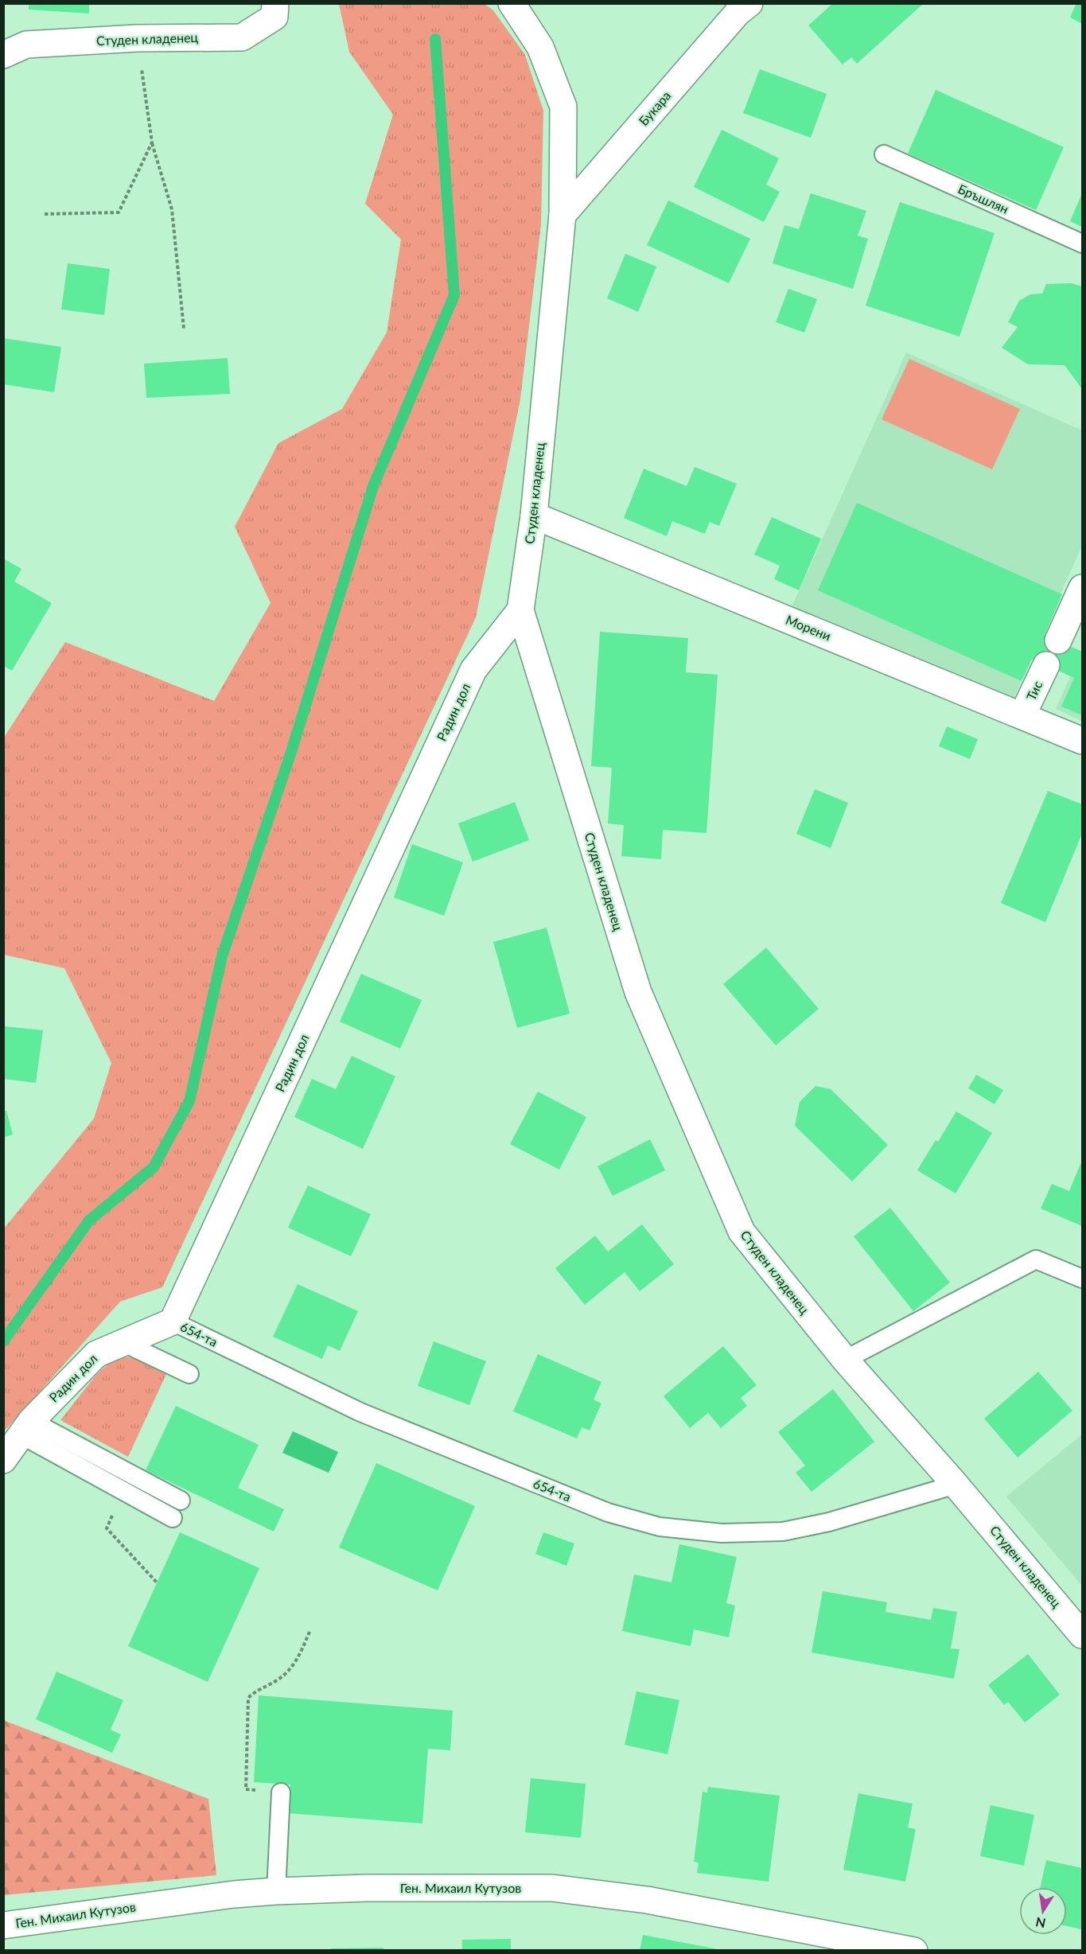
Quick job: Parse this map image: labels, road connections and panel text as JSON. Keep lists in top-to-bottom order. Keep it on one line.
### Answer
{"streets":{"street":["Студен кладенец","Букара","Морени","Тис","Радин дол","Ген. Михаил Кутузов"],"lane":["Бръшлян","654-та"]},"crossings":[["Студен кладенец","Букара"],["Студен кладенец","Морени"],["Студен кладенец","Радин дол"],["Студен кладенец","654-та"],["Морени","Тис"],["Радин дол","654-та"]],"north":"bottom"}
